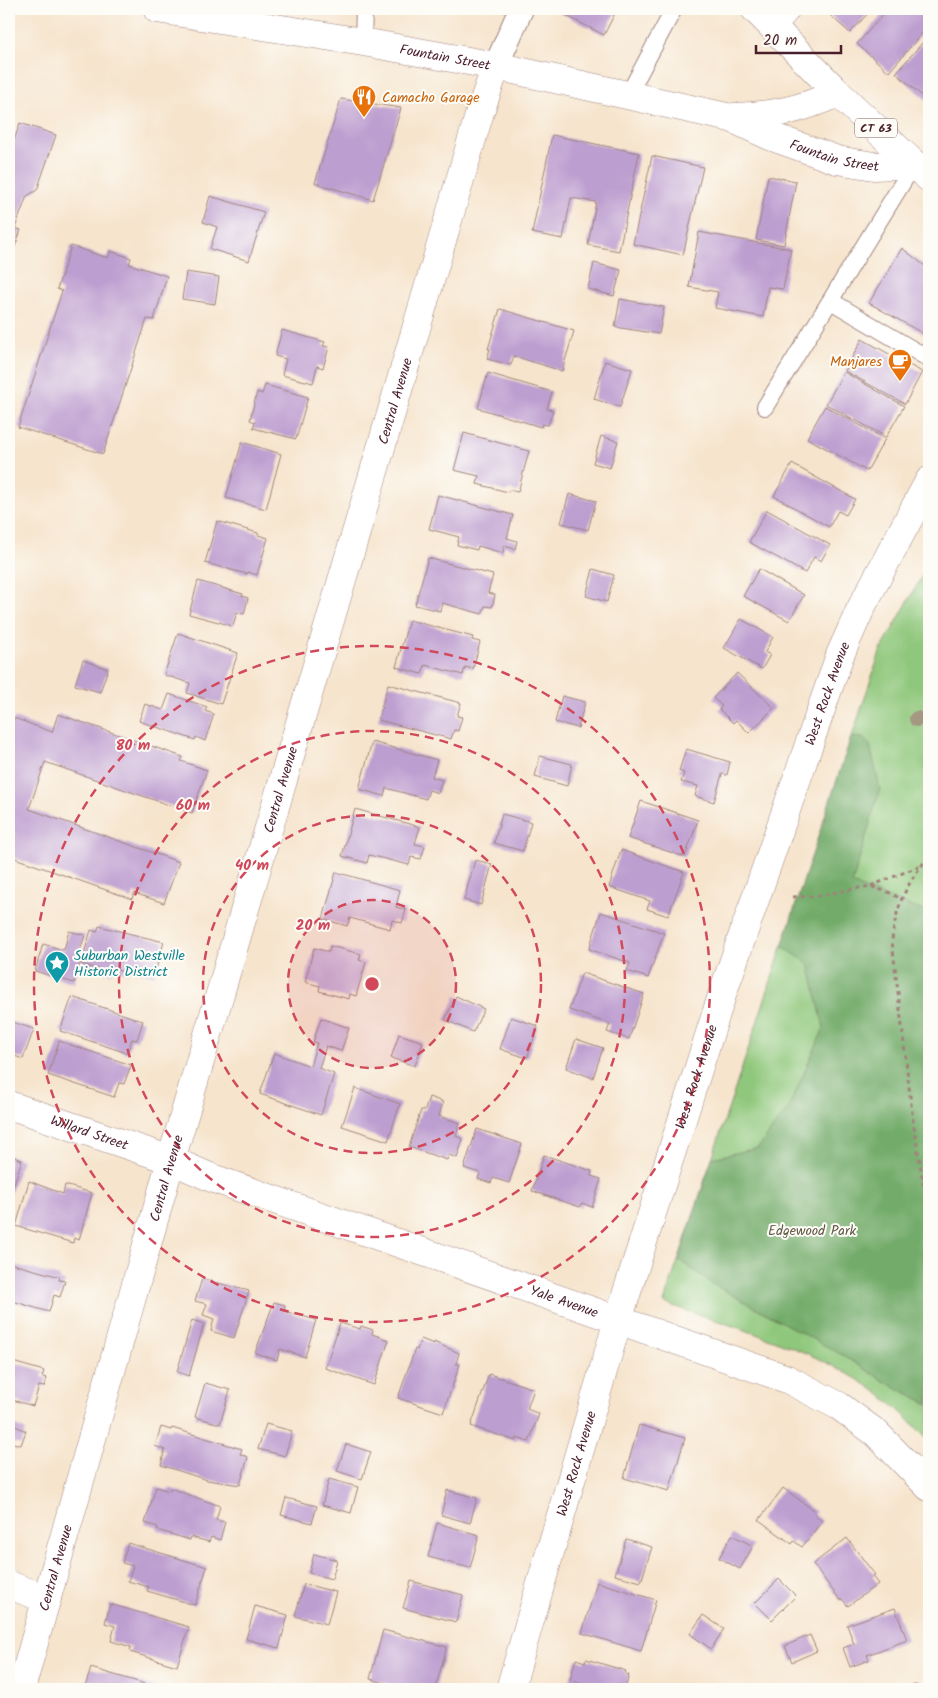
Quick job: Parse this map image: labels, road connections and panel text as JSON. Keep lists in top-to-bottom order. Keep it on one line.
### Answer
{"streets":{"street":["Fountain Street","CT 63","Central Avenue","West Rock Avenue","Willard Street","Yale Avenue"]},"crossings":[["Fountain Street","CT 63"],["Fountain Street","Central Avenue"],["Central Avenue","Willard Street"],["Central Avenue","Yale Avenue"],["West Rock Avenue","Yale Avenue"],["Willard Street","Yale Avenue"]],"parks":["Edgewood Park"],"places":{"restaurant":["Camacho Garage"],"cafe":["Manjares"],"place":["Suburban Westville Historic District"]},"scale_bar":"20 m","rings":["80 m","60 m","40 m","20 m"]}
